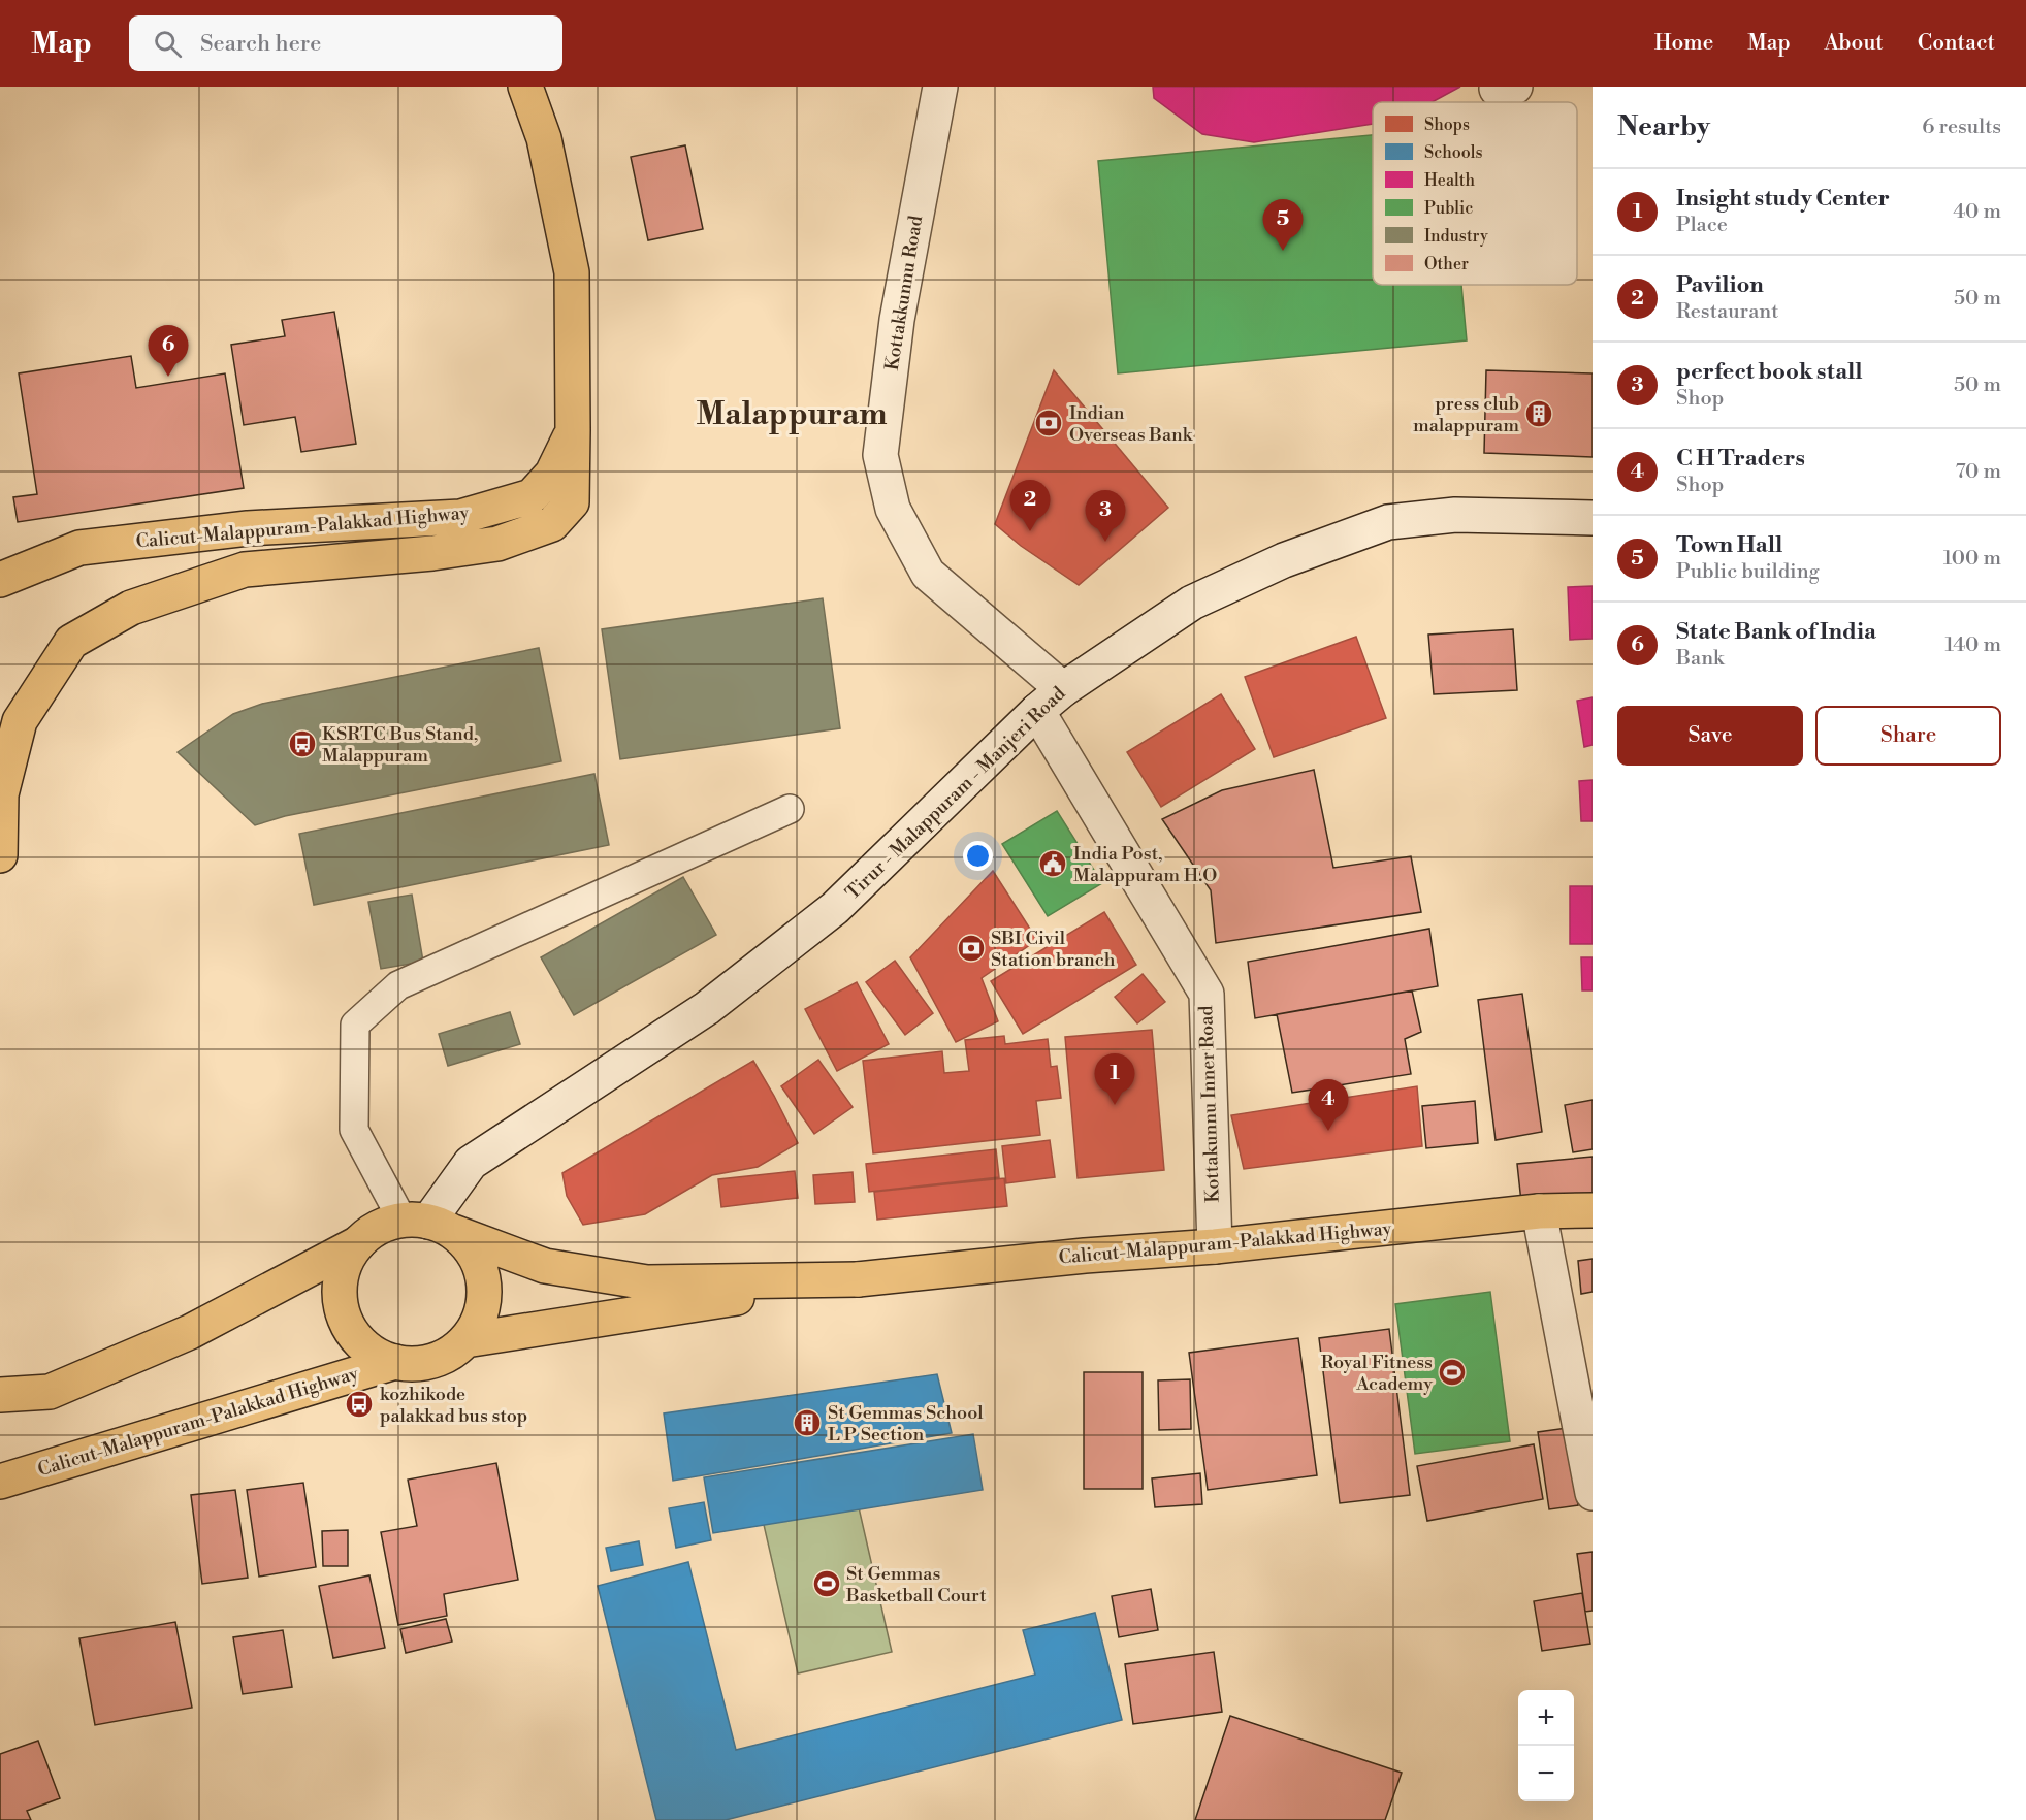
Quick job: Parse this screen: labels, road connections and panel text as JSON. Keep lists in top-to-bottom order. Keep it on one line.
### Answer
{"streets":{"main road":["Calicut-Malappuram-Palakkad Highway"],"street":["Kottakkunnu Road","Tirur - Malappuram - Manjeri Road","Kottakunnu Inner Road"]},"crossings":[["Kottakkunnu Road","Tirur - Malappuram - Manjeri Road"],["Calicut-Malappuram-Palakkad Highway","Tirur - Malappuram - Manjeri Road"],["Calicut-Malappuram-Palakkad Highway","Kottakunnu Inner Road"],["Tirur - Malappuram - Manjeri Road","Kottakunnu Inner Road"]],"districts":["Malappuram"],"places":{"building":["press club malappuram","St Gemmas School L P Section"],"bank":["Indian Overseas Bank","SBI Civil Station branch"],"bus stop":["KSRTC Bus Stand, Malappuram","kozhikode palakkad bus stop"],"public building":["India Post, Malappuram H.O"],"sports":["Royal Fitness Academy","St Gemmas Basketball Court"]},"legend":["Shops","Schools","Health","Public","Industry","Other"],"page":{"header":"Map","search":"Search here","nav":["Home","Map","About","Contact"],"heading":["Nearby","6 results"],"list":[{"mark":"1","name":"Insight study Center","note":"Place","value":"40 m"},{"mark":"2","name":"Pavilion","note":"Restaurant","value":"50 m"},{"mark":"3","name":"perfect book stall","note":"Shop","value":"50 m"},{"mark":"4","name":"C H Traders","note":"Shop","value":"70 m"},{"mark":"5","name":"Town Hall","note":"Public building","value":"100 m"},{"mark":"6","name":"State Bank of India","note":"Bank","value":"140 m"}],"pins":["5","6","2","3","1","4"],"buttons":["Save","Share"],"map_buttons":["+","−"]}}
